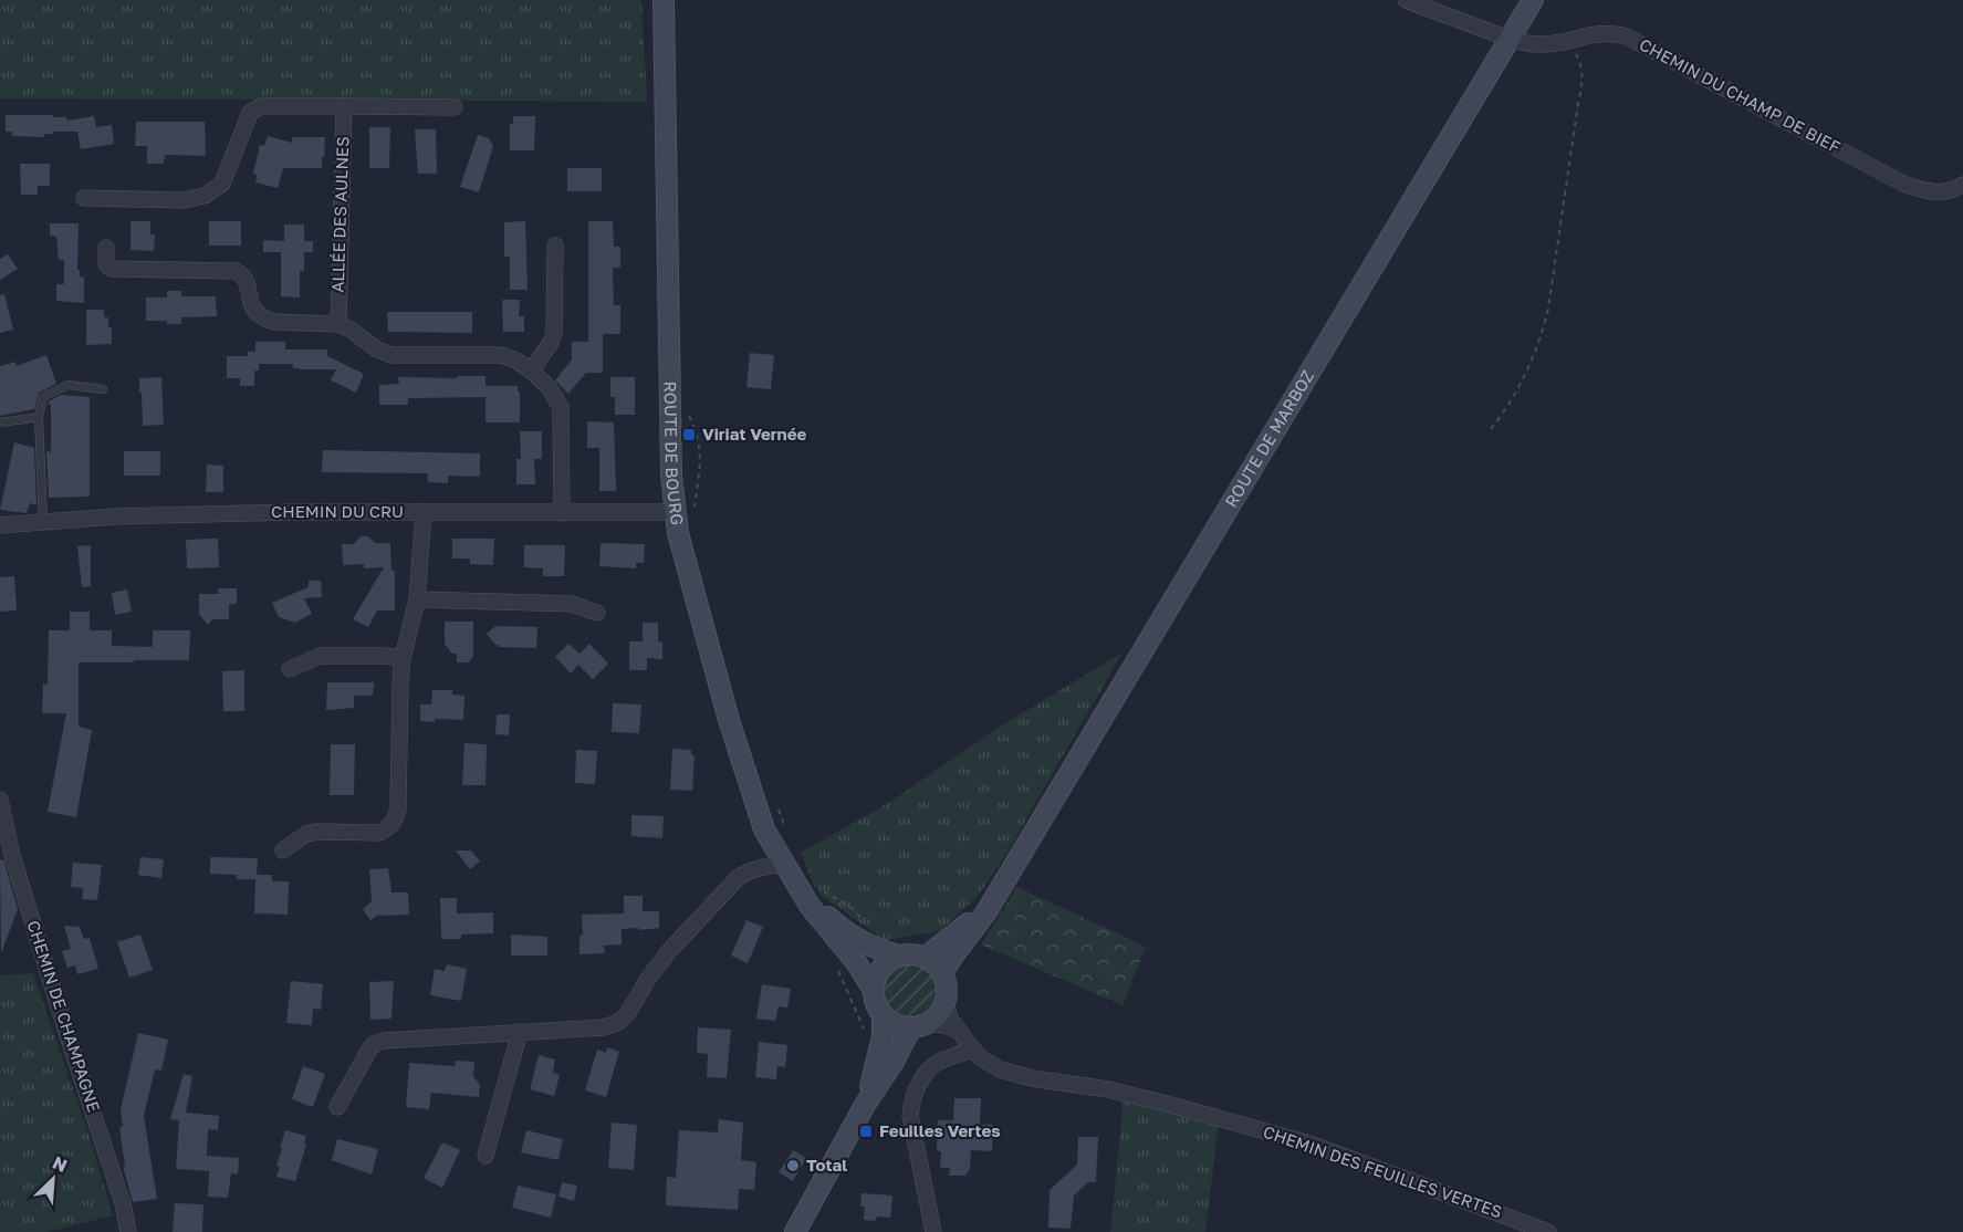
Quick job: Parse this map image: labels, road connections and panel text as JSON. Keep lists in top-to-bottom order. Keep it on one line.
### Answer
{"streets":{"main road":["ROUTE DE MARBOZ","ROUTE DE BOURG"],"street":["CHEMIN DU CHAMP DE BIEF","ALLÉE DES AULNES","CHEMIN DU CRU","CHEMIN DE CHAMPAGNE","CHEMIN DES FEUILLES VERTES"]},"crossings":[["CHEMIN DU CHAMP DE BIEF","ROUTE DE MARBOZ"],["ROUTE DE MARBOZ","ROUTE DE BOURG"],["ROUTE DE MARBOZ","CHEMIN DES FEUILLES VERTES"],["ROUTE DE BOURG","CHEMIN DU CRU"],["ROUTE DE BOURG","CHEMIN DES FEUILLES VERTES"]],"places":{"transit":["Viriat Vernée","Feuilles Vertes"],"other":["Total"]},"north":"top right"}
